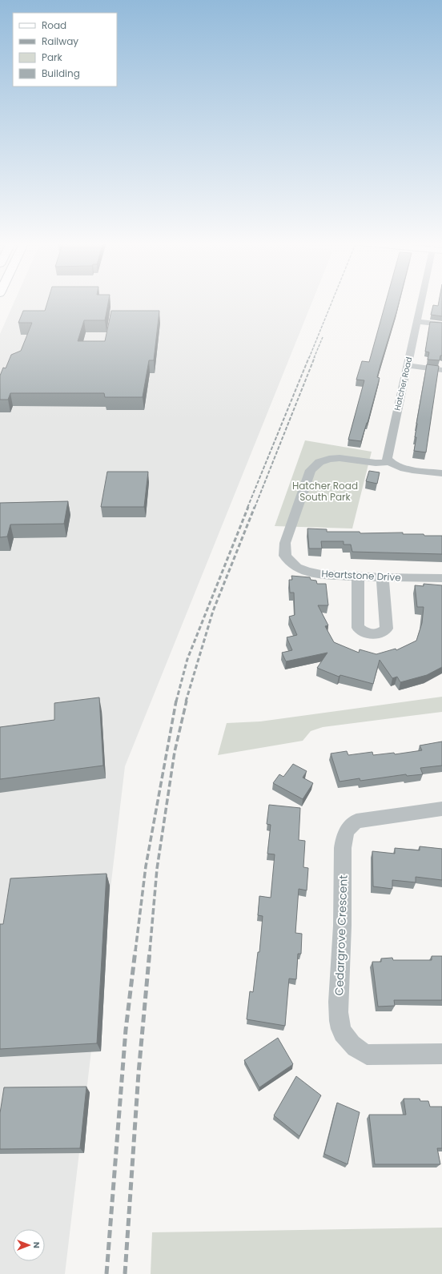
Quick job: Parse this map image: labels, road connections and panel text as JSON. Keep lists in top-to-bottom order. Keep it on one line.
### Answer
{"streets":{"street":["Hatcher Road","Heartstone Drive","Cedargrove Crescent"]},"crossings":[["Hatcher Road","Heartstone Drive"]],"parks":["Hatcher Road South Park"],"legend":["Road","Railway","Park","Building"],"north":"right"}
